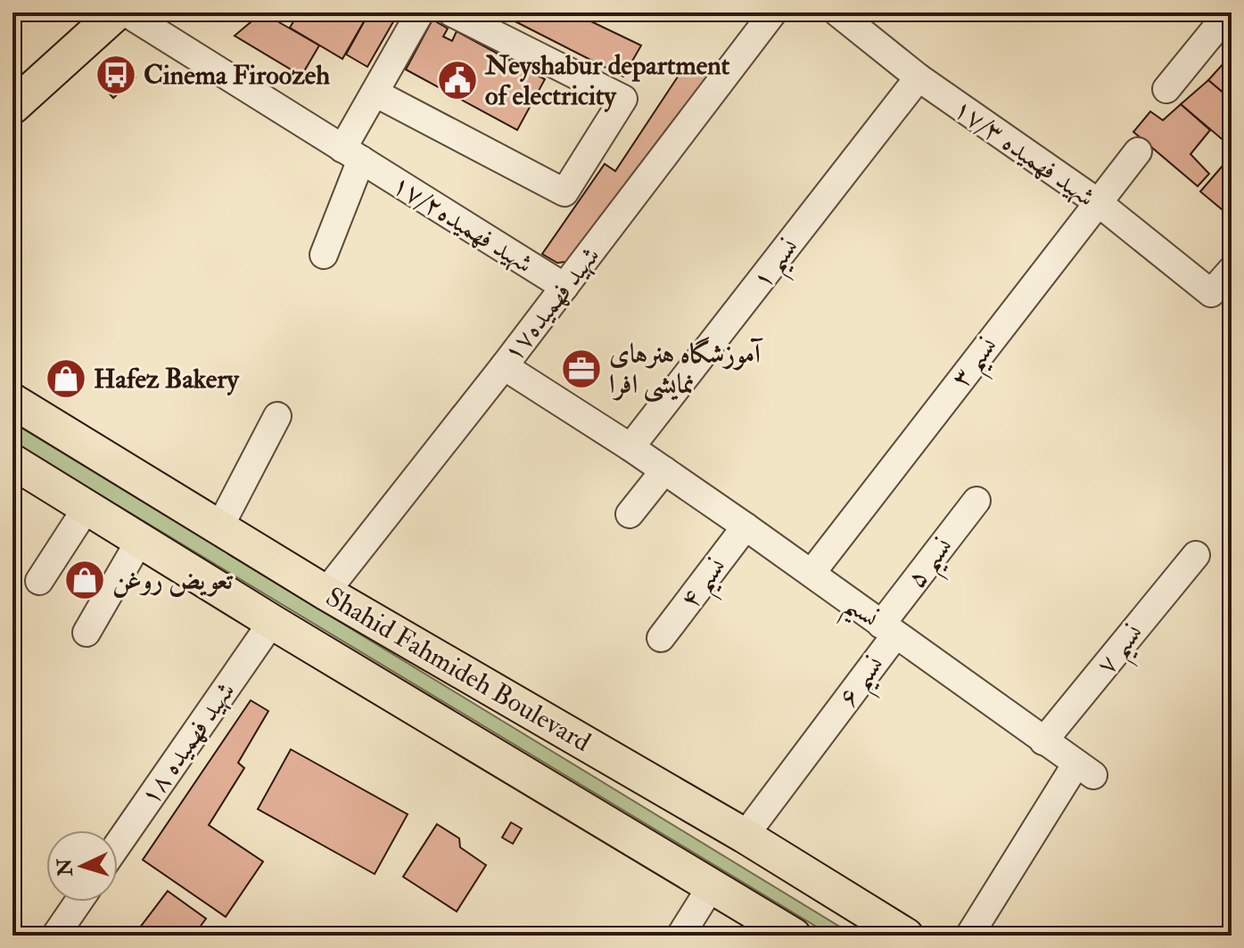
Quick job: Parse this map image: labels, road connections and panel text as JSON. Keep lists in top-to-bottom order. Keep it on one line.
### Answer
{"streets":{"main road":["Shahid Fahmideh Boulevard"],"street":["شهید فهمیده ۱۷/۳","شهید فهمیده۱۷/۲","نسیم ۱","شهید فهمیده۱۷","نسیم ۳","نسیم ۵","نسیم ۴","نسیم","نسیم ۷","نسیم ۶","شهید فهمیده ۱۸"]},"crossings":[["شهید فهمیده ۱۷/۳","نسیم ۱"],["شهید فهمیده ۱۷/۳","نسیم ۳"],["شهید فهمیده۱۷/۲","شهید فهمیده۱۷"],["نسیم ۱","نسیم"],["شهید فهمیده۱۷","نسیم"],["شهید فهمیده۱۷","Shahid Fahmideh Boulevard"],["نسیم ۳","نسیم"],["نسیم ۵","نسیم"],["نسیم ۵","نسیم ۶"],["نسیم ۴","نسیم"],["نسیم","نسیم ۷"],["نسیم","نسیم ۶"],["Shahid Fahmideh Boulevard","نسیم ۶"],["Shahid Fahmideh Boulevard","شهید فهمیده ۱۸"]],"places":{"bus stop":["Cinema Firoozeh"],"public building":["Neyshabur department of electricity"],"office":["آموزشگاه هنرهای نمایشی افرا"],"shop":["Hafez Bakery","تعویض روغن"]},"north":"left"}
